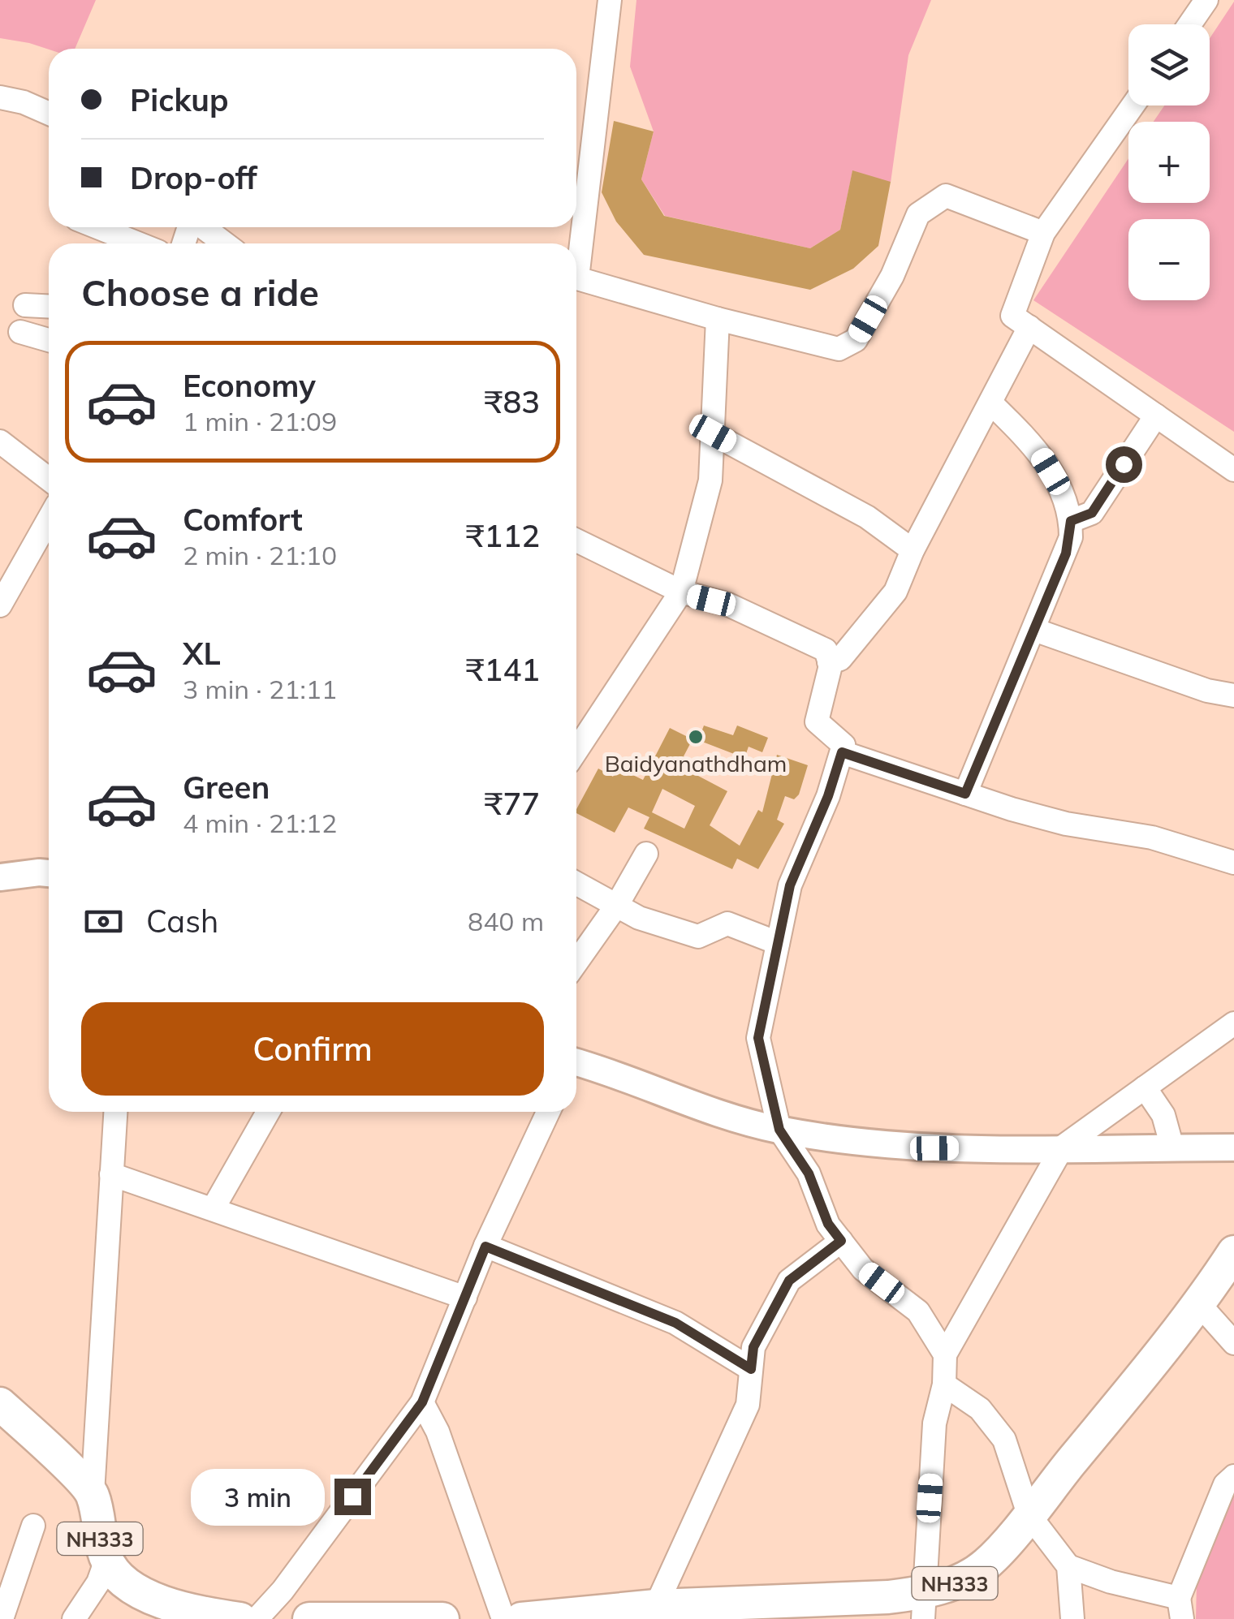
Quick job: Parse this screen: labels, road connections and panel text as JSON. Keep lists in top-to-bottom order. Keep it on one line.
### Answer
{"streets":{"highway":["NH333"]},"places":["Baidyanathdham"],"page":{"map_buttons":["+","−"],"banner":["Pickup","Drop-off"],"heading":"Choose a ride","list":[{"name":"Economy","note":"1 min · 21:09","value":"₹83"},{"name":"Comfort","note":"2 min · 21:10","value":"₹112"},{"name":"XL","note":"3 min · 21:11","value":"₹141"},{"name":"Green","note":"4 min · 21:12","value":"₹77"}],"pay":["Cash","840 m"],"buttons":"Confirm","bubble":"3 min"}}
